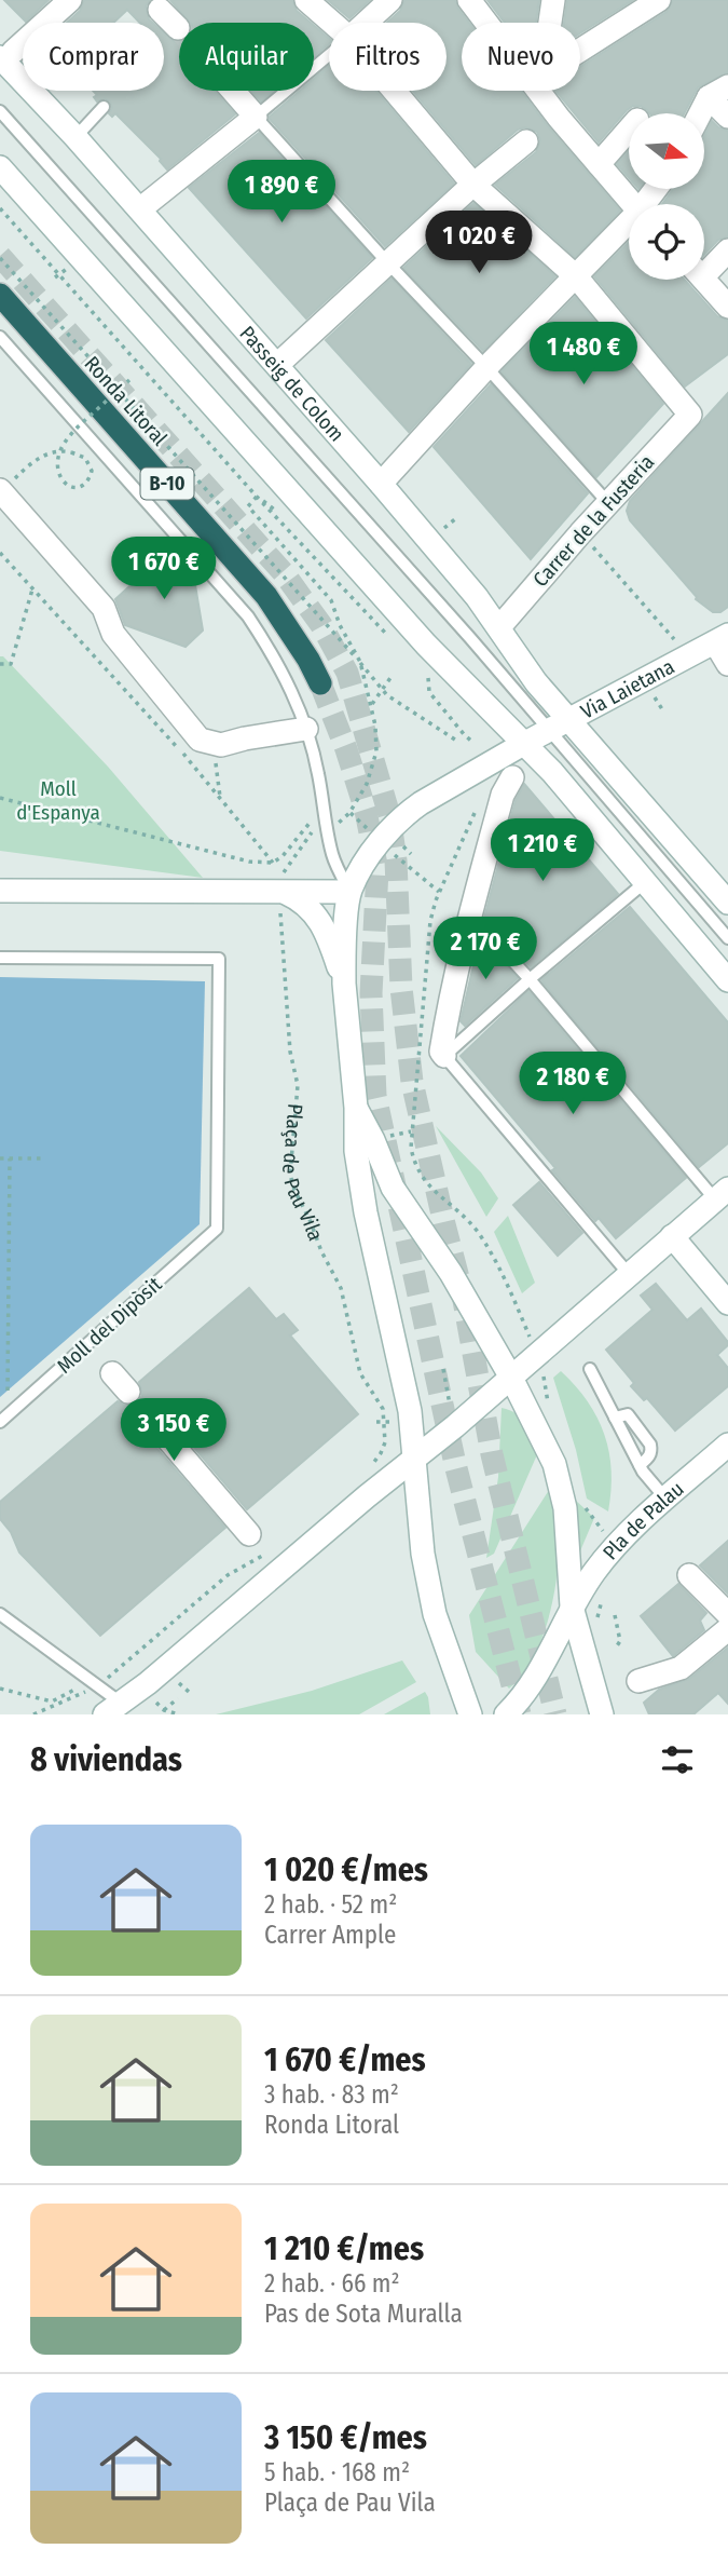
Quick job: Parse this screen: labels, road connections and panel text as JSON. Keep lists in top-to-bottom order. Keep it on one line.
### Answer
{"streets":{"highway":["Ronda Litoral","B-10"],"street":["Passeig de Colom","Carrer de la Fusteria","Via Laietana","Pla de Palau"],"lane":["Moll del Dipòsit"],"path":["Plaça de Pau Vila"]},"crossings":[["Passeig de Colom","Carrer de la Fusteria"],["Passeig de Colom","Via Laietana"]],"parks":["Moll d'Espanya"],"north":"right","page":{"chip":["Comprar","Alquilar","Filtros","Nuevo"],"price":["1 890 €","1 020 €","1 480 €","1 670 €","1 210 €","2 170 €","2 180 €","3 150 €"],"heading":"8 viviendas","list":[{"name":"1 020 €/mes","note":"2 hab. · 52 m² · Carrer Ample"},{"name":"1 670 €/mes","note":"3 hab. · 83 m² · Ronda Litoral"},{"name":"1 210 €/mes","note":"2 hab. · 66 m² · Pas de Sota Muralla"},{"name":"3 150 €/mes","note":"5 hab. · 168 m² · Plaça de Pau Vila"}]}}
